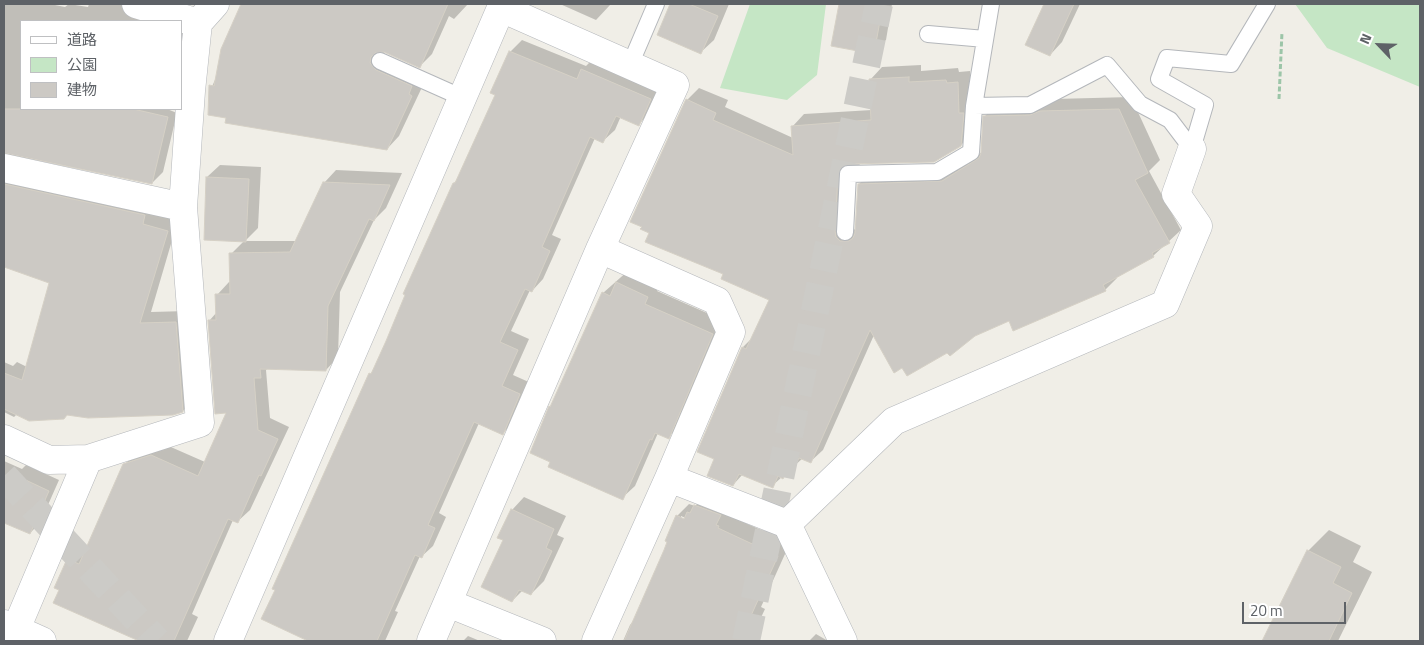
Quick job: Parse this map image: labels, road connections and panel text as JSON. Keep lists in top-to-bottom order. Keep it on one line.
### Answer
{"legend":["道路","公園","建物"],"scale_bar":"20 m","north":"top left"}
